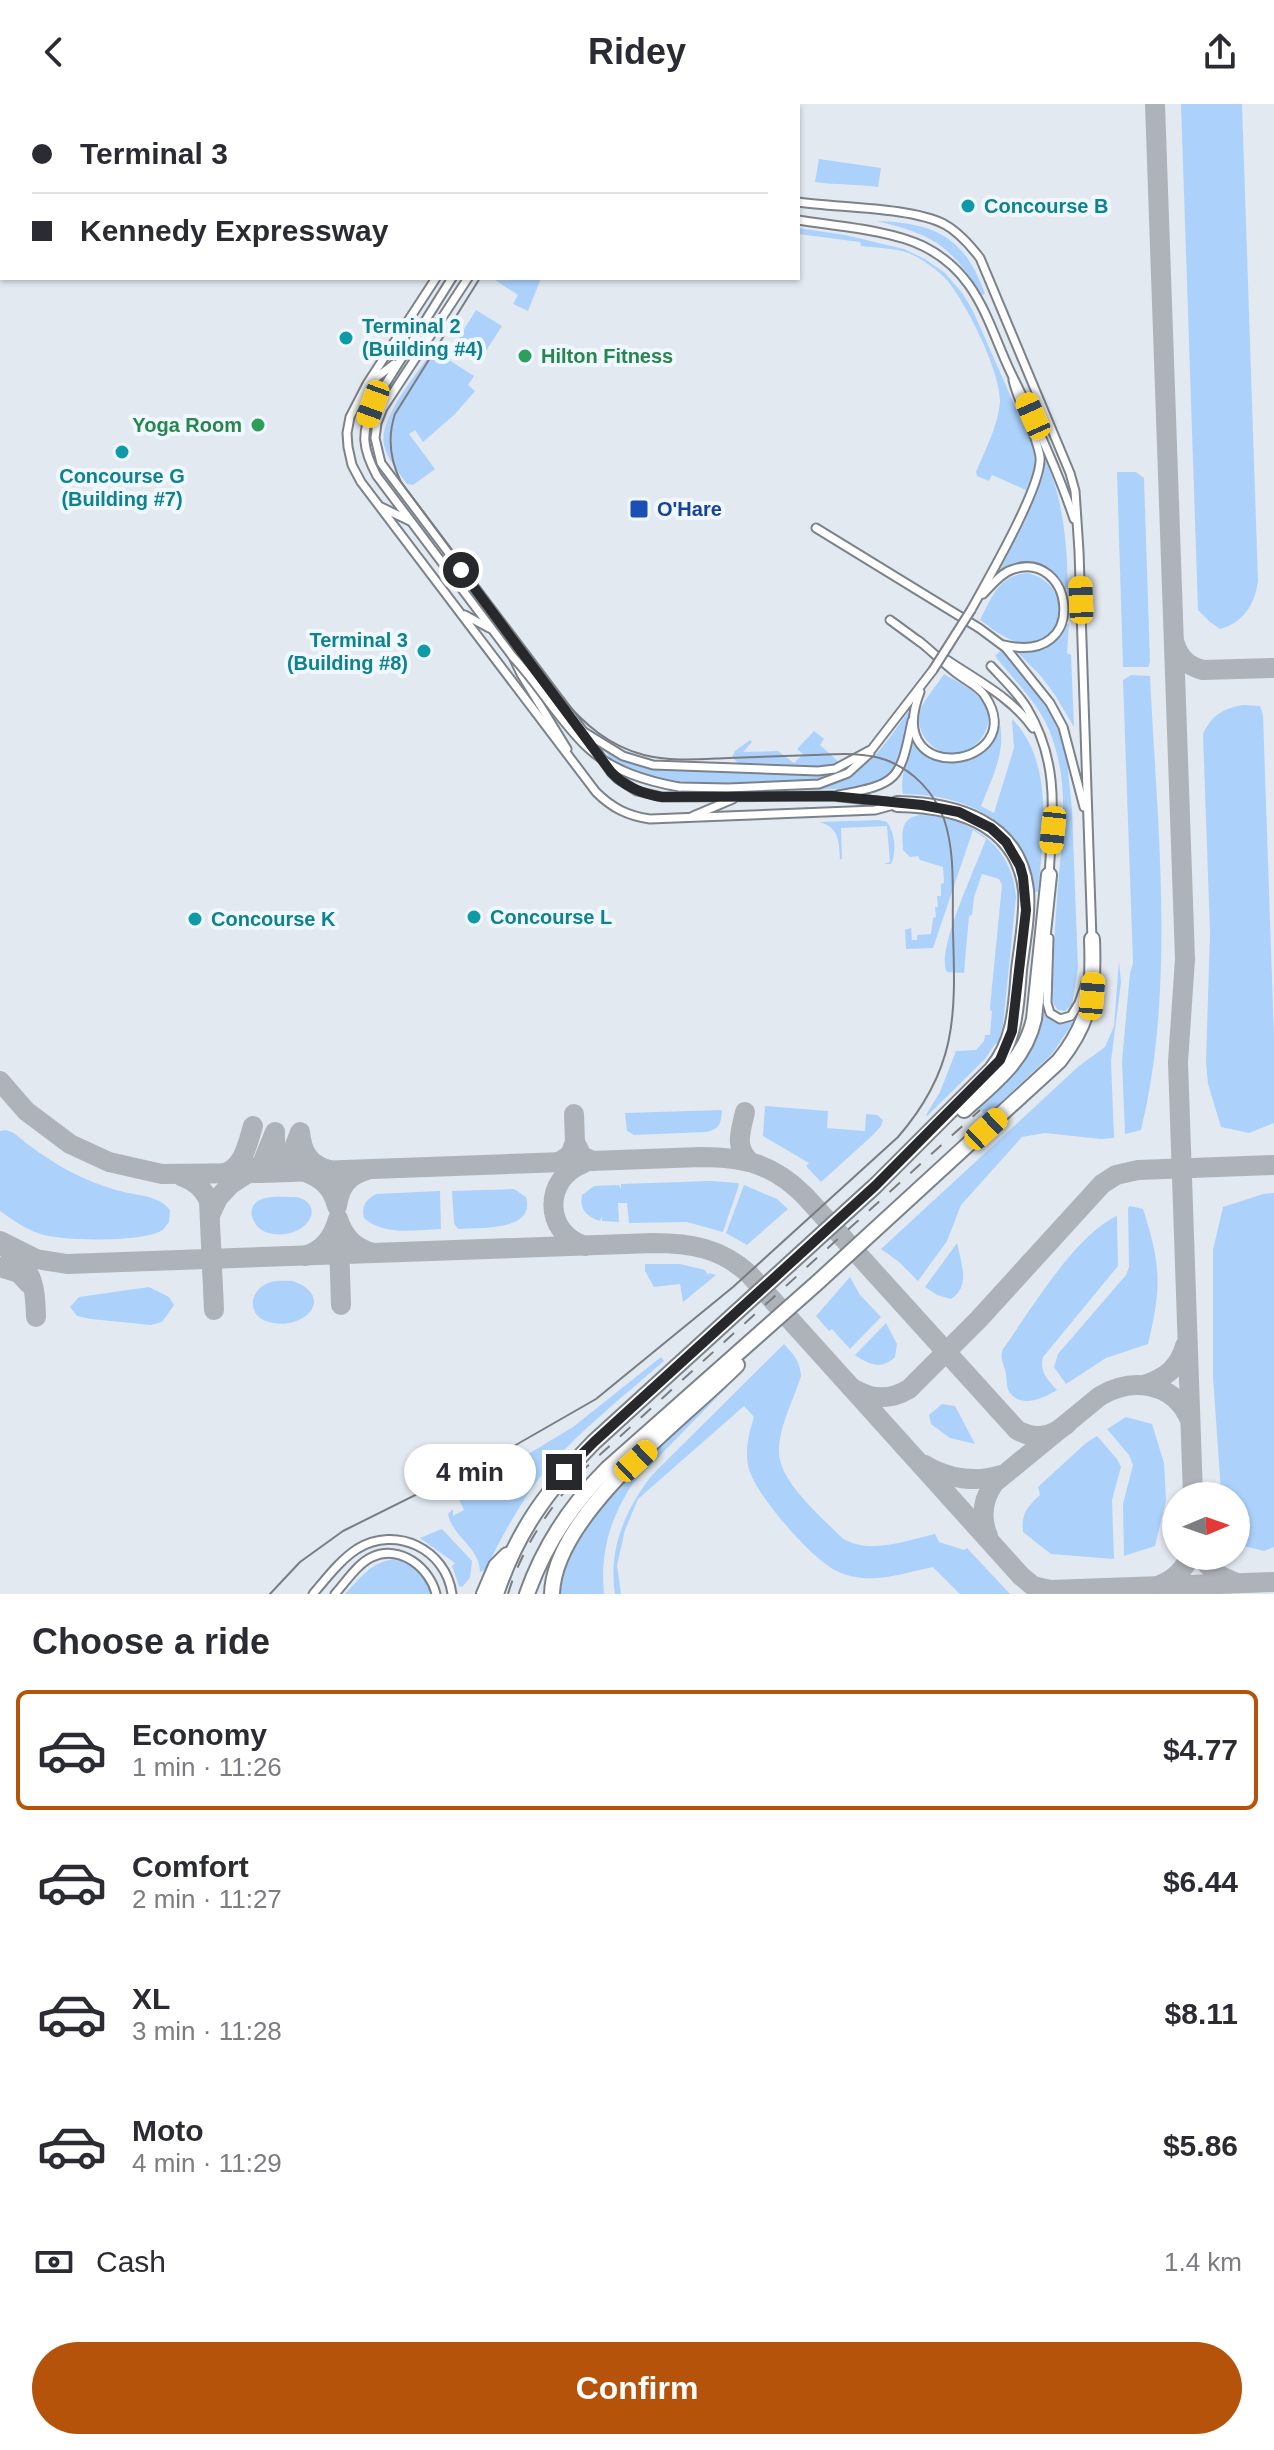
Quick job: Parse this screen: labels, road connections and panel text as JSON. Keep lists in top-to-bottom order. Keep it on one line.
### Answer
{"places":{"other":["Concourse B","Terminal 2 (Building #4)","Hilton Fitness","Yoga Room","Concourse G (Building #7)","Terminal 3 (Building #8)","Concourse L","Concourse K"],"transit":["O'Hare"]},"north":"right","page":{"header":"Ridey","banner":["Terminal 3","Kennedy Expressway"],"bubble":"4 min","heading":"Choose a ride","list":[{"name":"Economy","note":"1 min · 11:26","value":"$4.77"},{"name":"Comfort","note":"2 min · 11:27","value":"$6.44"},{"name":"XL","note":"3 min · 11:28","value":"$8.11"},{"name":"Moto","note":"4 min · 11:29","value":"$5.86"}],"pay":["Cash","1.4 km"],"buttons":"Confirm"}}
